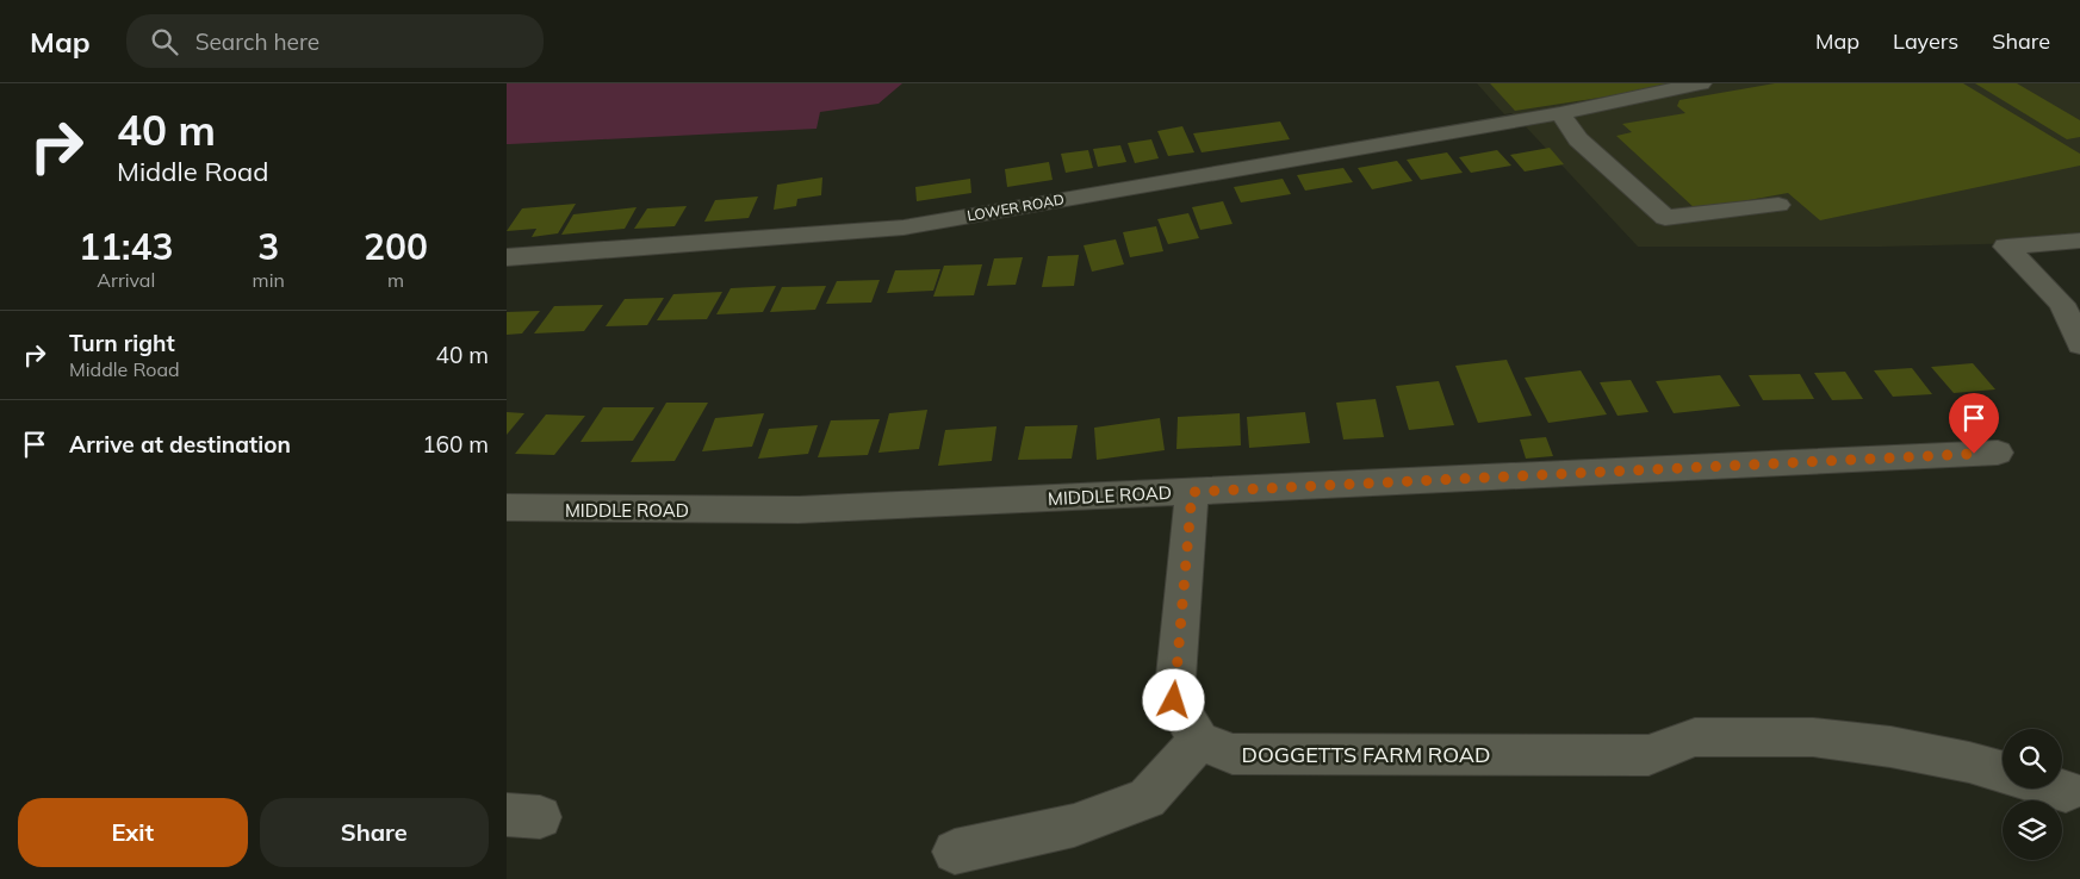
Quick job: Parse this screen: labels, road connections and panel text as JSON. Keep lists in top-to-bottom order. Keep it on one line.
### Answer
{"streets":{"street":["LOWER ROAD","MIDDLE ROAD","DOGGETTS FARM ROAD"]},"page":{"header":"Map","search":"Search here","nav":["Map","Layers","Share"],"turn":["40 m","Middle Road"],"eta":["11:43","Arrival","3","min","200","m"],"list":[{"name":"Turn right","note":"Middle Road","value":"40 m"},{"name":"Arrive at destination","value":"160 m"}],"buttons":["Exit","Share"]}}
